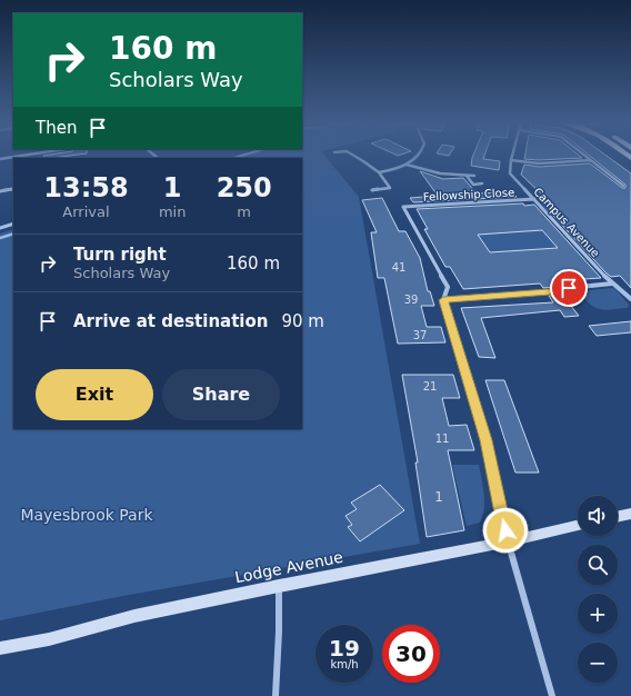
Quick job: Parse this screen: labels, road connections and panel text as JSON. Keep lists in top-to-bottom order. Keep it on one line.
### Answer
{"streets":{"street":["Fellowship Close","Campus Avenue","Lodge Avenue"]},"crossings":[["Fellowship Close","Campus Avenue"]],"parks":["Mayesbrook Park"],"house_numbers":["41","39","37","21","11","1"],"page":{"turn":["160 m","Scholars Way"],"then":"Then","eta":["13:58","Arrival","1","min","250","m"],"list":[{"name":"Turn right","note":"Scholars Way","value":"160 m"},{"name":"Arrive at destination","value":"90 m"}],"buttons":["Exit","Share"],"map_buttons":["+","−"],"speed":"19 km/h","limit":"30"}}
